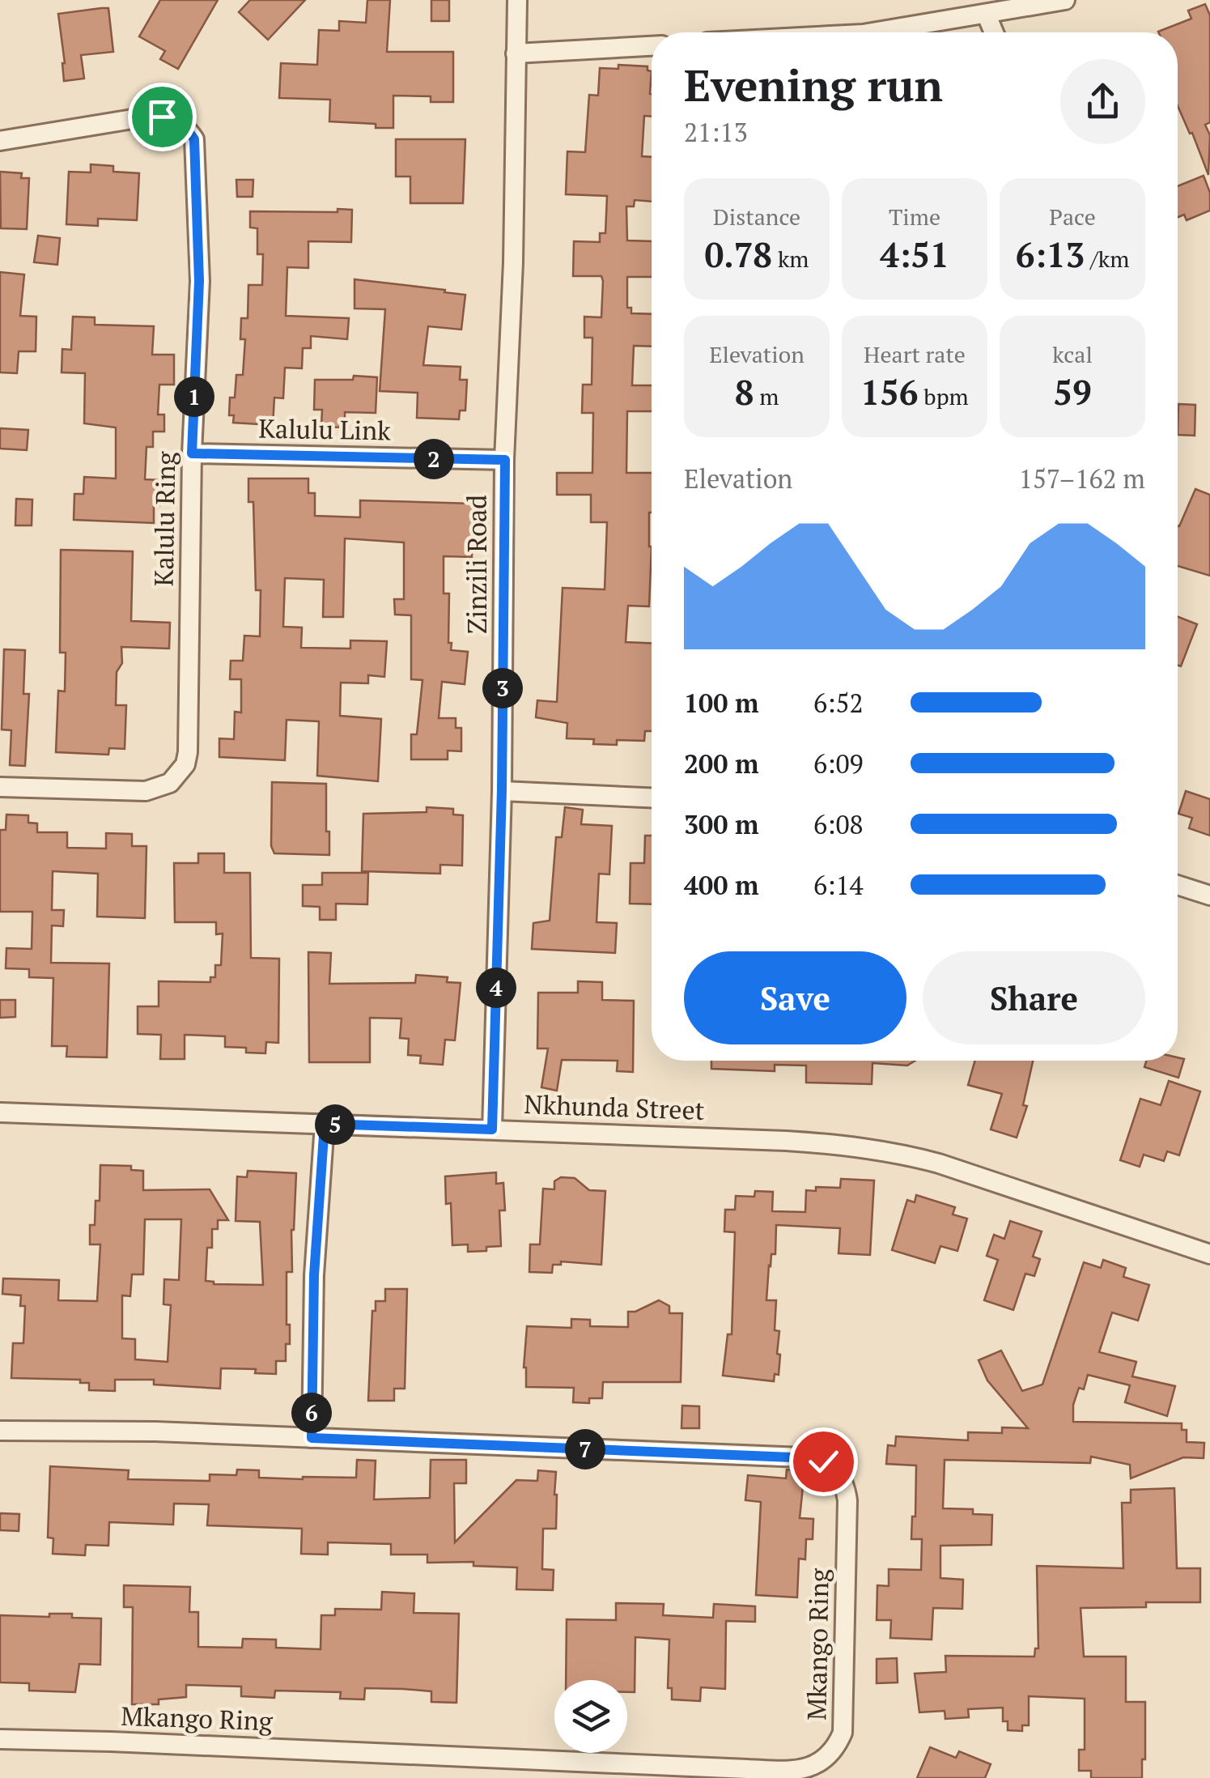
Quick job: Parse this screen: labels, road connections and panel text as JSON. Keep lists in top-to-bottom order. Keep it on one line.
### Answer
{"streets":{"street":["Kalulu Link","Kalulu Ring","Zinzili Road","Nkhunda Street","Mkango Ring"]},"crossings":[["Kalulu Link","Kalulu Ring"],["Kalulu Link","Zinzili Road"],["Zinzili Road","Nkhunda Street"]],"page":{"heading":["Evening run","21:13"],"stats":[["Distance","0.78 km"],["Time","4:51"],["Pace","6:13 /km"],["Elevation","8 m"],["Heart rate","156 bpm"],["kcal","59"]],"pins":["1","2","3","4","5","6","7"],"chart":["Elevation","157–162 m"],"list":[{"name":"100 m","note":"6:52"},{"name":"200 m","note":"6:09"},{"name":"300 m","note":"6:08"},{"name":"400 m","note":"6:14"}],"buttons":["Save","Share"]}}
